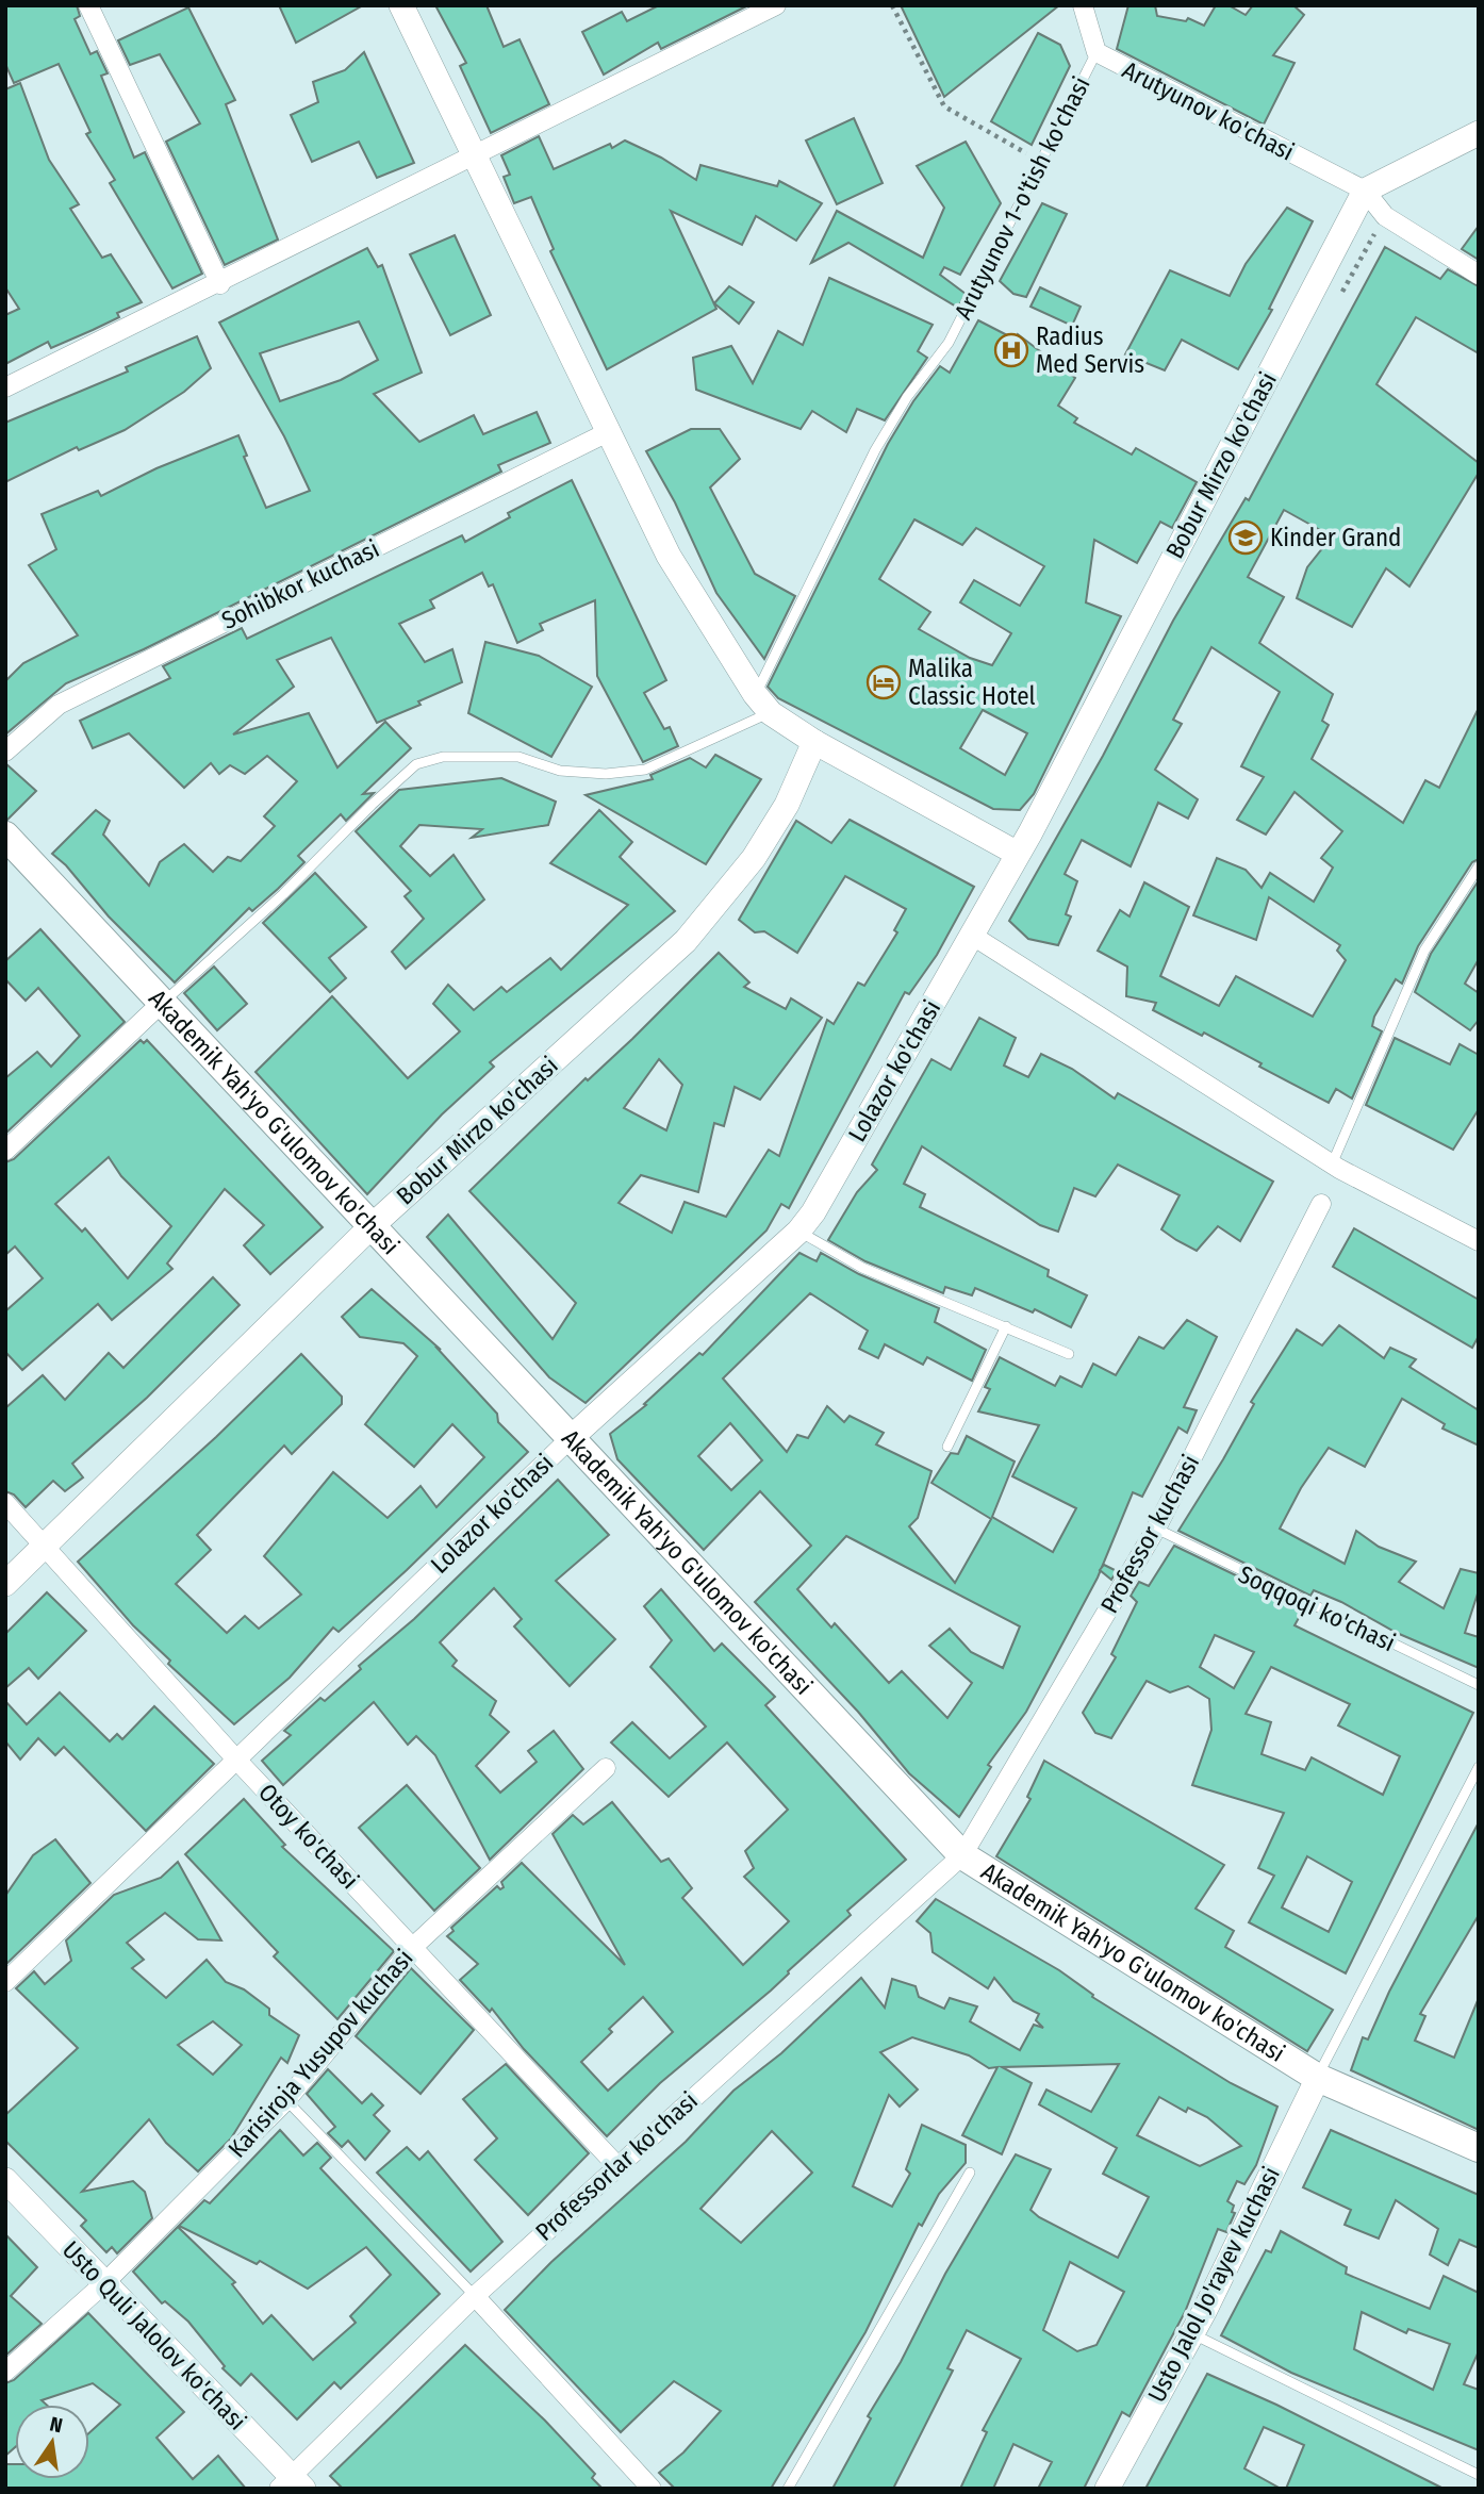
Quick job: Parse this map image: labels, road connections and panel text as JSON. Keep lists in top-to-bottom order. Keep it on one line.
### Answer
{"streets":{"main road":["Akademik Yah'yo G'ulomov ko'chasi"],"street":["Arutyunov ko'chasi","Bobur Mirzo ko'chasi","Sohibkor kuchasi","Lolazor ko'chasi","Professor kuchasi","Otoy ko'chasi","Karisiroja Yusupov kuchasi","Professorlar ko'chasi","Usto Jalol Jo'rayev kuchasi","Usto Quli Jalolov ko'chasi"],"lane":["Arutyunov 1-o'tish ko'chasi","Soqqoqi ko'chasi"]},"crossings":[["Arutyunov ko'chasi","Arutyunov 1-o'tish ko'chasi"],["Arutyunov ko'chasi","Bobur Mirzo ko'chasi"],["Bobur Mirzo ko'chasi","Lolazor ko'chasi"],["Bobur Mirzo ko'chasi","Akademik Yah'yo G'ulomov ko'chasi"],["Bobur Mirzo ko'chasi","Otoy ko'chasi"],["Lolazor ko'chasi","Akademik Yah'yo G'ulomov ko'chasi"],["Lolazor ko'chasi","Otoy ko'chasi"],["Akademik Yah'yo G'ulomov ko'chasi","Professor kuchasi"],["Akademik Yah'yo G'ulomov ko'chasi","Professorlar ko'chasi"],["Akademik Yah'yo G'ulomov ko'chasi","Usto Jalol Jo'rayev kuchasi"],["Professor kuchasi","Soqqoqi ko'chasi"],["Professor kuchasi","Professorlar ko'chasi"],["Otoy ko'chasi","Karisiroja Yusupov kuchasi"],["Otoy ko'chasi","Professorlar ko'chasi"],["Karisiroja Yusupov kuchasi","Usto Quli Jalolov ko'chasi"],["Professorlar ko'chasi","Usto Quli Jalolov ko'chasi"]],"places":{"hospital":["Radius Med Servis"],"school or university":["Kinder Grand"],"hotel":["Malika Classic Hotel"]},"north":"top"}
